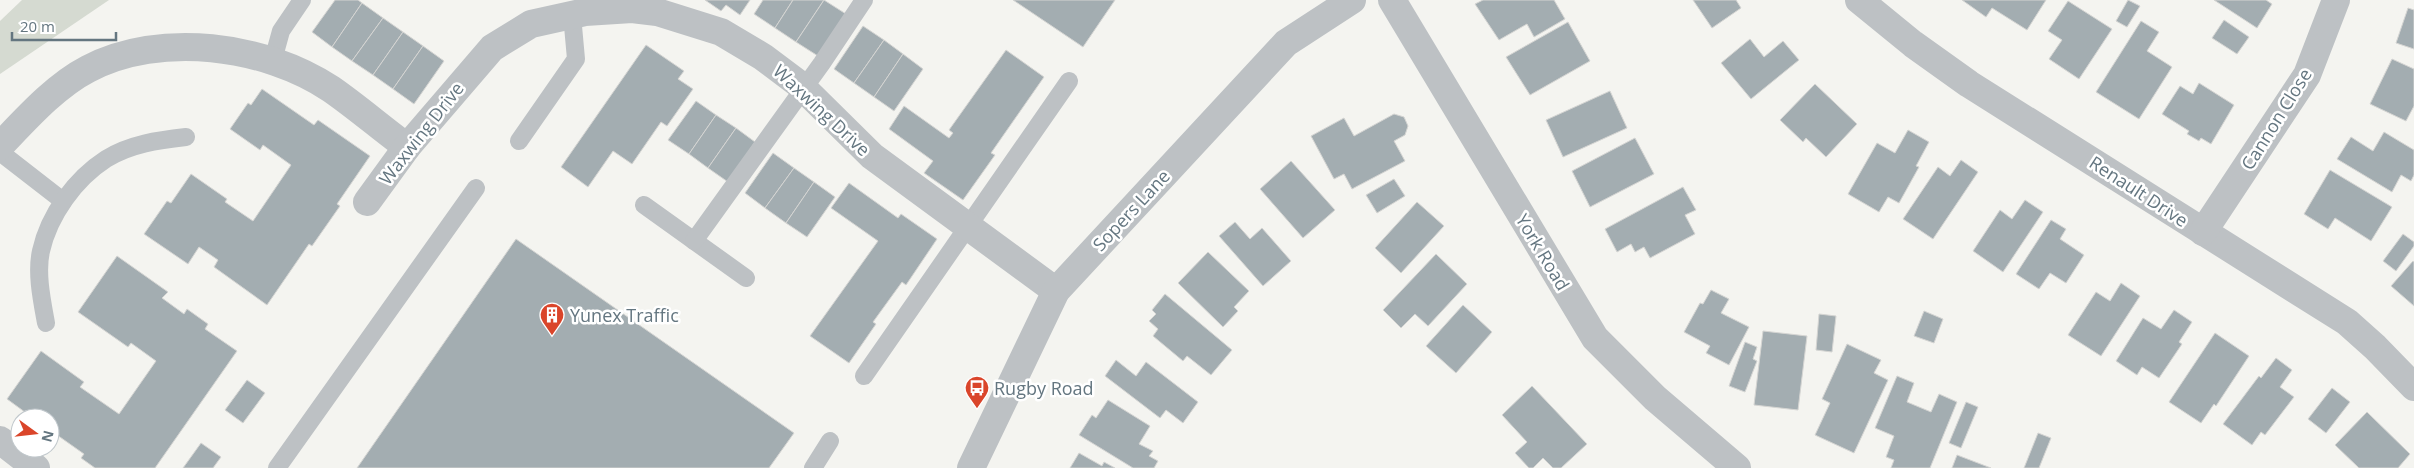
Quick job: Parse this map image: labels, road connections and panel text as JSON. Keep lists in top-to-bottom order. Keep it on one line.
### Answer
{"streets":{"street":["Waxwing Drive","Cannon Close","Renault Drive","Sopers Lane","York Road"]},"crossings":[["Waxwing Drive","Sopers Lane"],["Cannon Close","Renault Drive"]],"places":{"building":["Yunex Traffic"],"bus stop":["Rugby Road"]},"scale_bar":"20 m","north":"right"}
